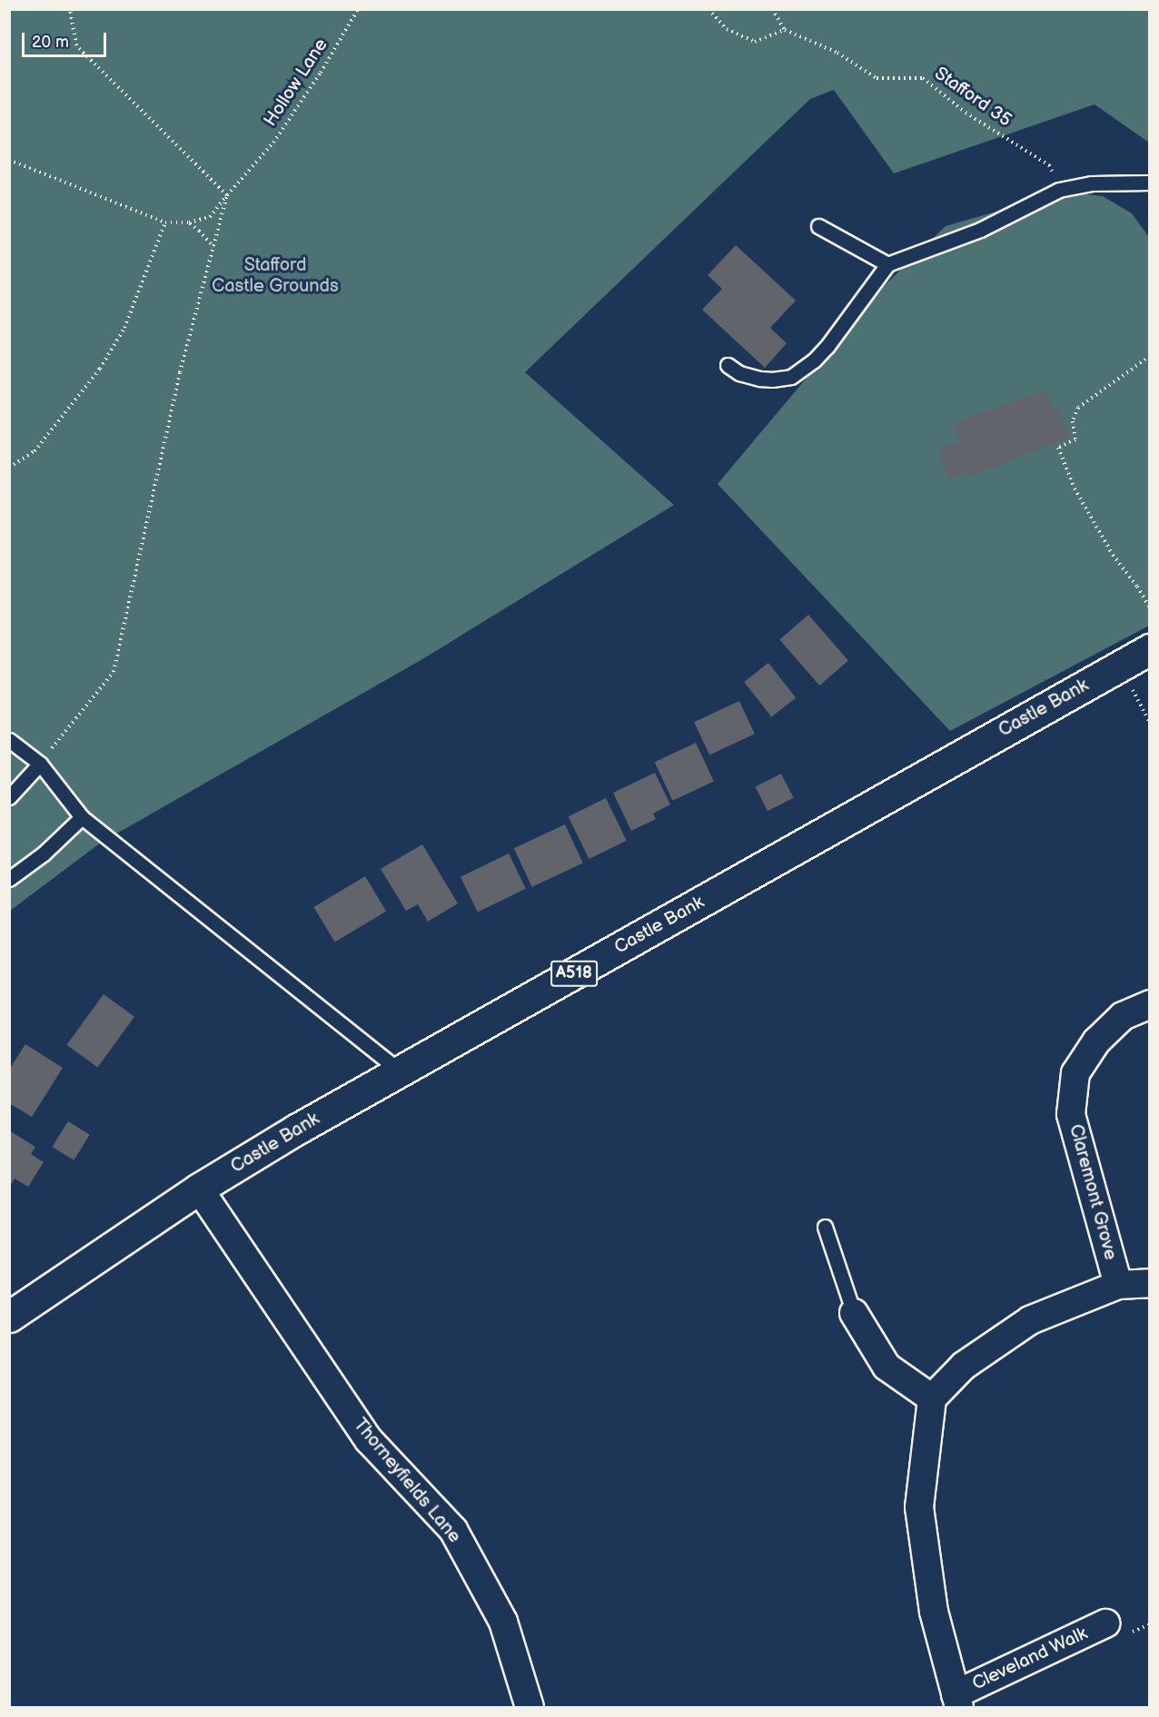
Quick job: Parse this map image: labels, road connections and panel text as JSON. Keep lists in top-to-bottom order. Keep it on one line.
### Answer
{"streets":{"highway":["Castle Bank","A518"],"street":["Claremont Grove","Thorneyfields Lane","Cleveland Walk"],"path":["Hollow Lane","Stafford 35"]},"crossings":[["Castle Bank","Thorneyfields Lane"]],"parks":["Stafford Castle Grounds"],"scale_bar":"20 m"}
